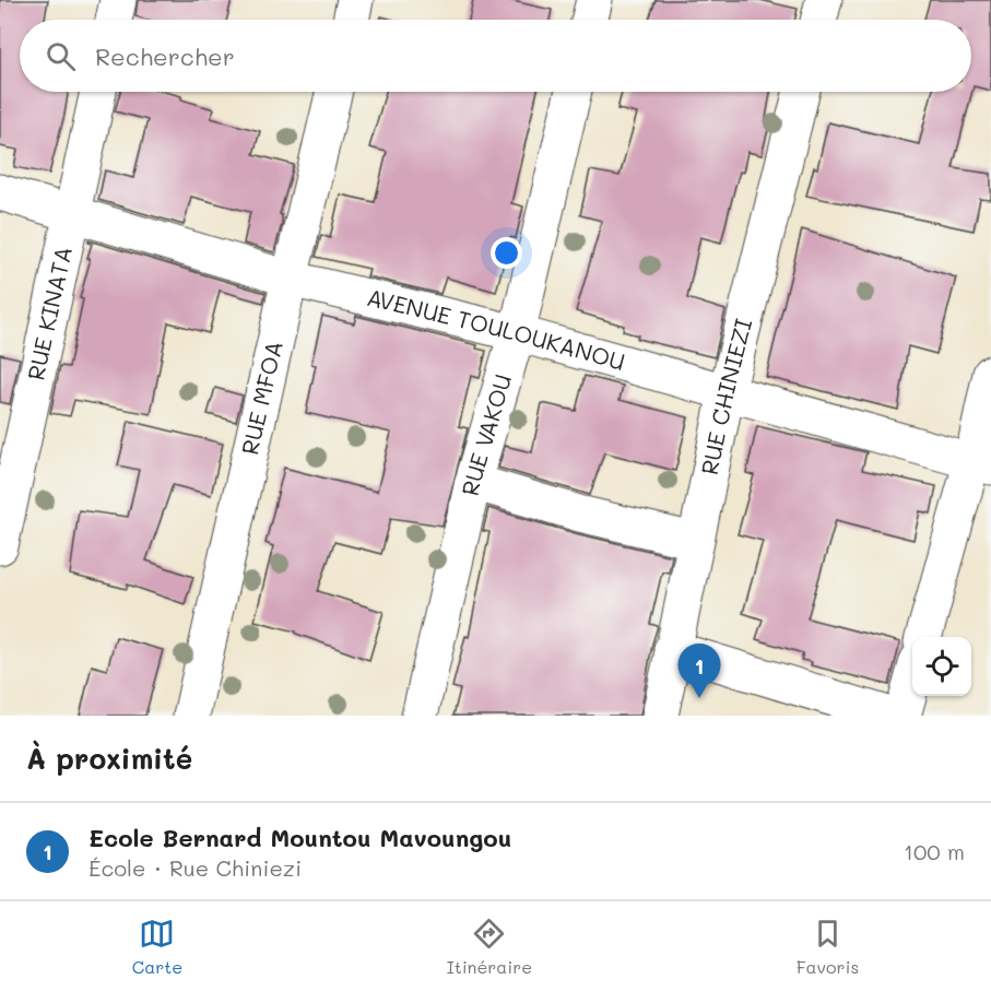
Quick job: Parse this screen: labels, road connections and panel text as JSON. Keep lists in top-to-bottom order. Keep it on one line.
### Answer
{"streets":{"street":["RUE KINATA","AVENUE TOULOUKANOU","RUE CHINIEZI","RUE MFOA","RUE VAKOU"]},"crossings":[["RUE KINATA","AVENUE TOULOUKANOU"],["AVENUE TOULOUKANOU","RUE CHINIEZI"],["AVENUE TOULOUKANOU","RUE MFOA"],["AVENUE TOULOUKANOU","RUE VAKOU"]],"page":{"search":"Rechercher","pins":"1","heading":"À proximité","list":[{"mark":"1","name":"Ecole Bernard Mountou Mavoungou","note":"École · Rue Chiniezi","value":"100 m"}],"nav":["Carte","Itinéraire","Favoris"]}}
